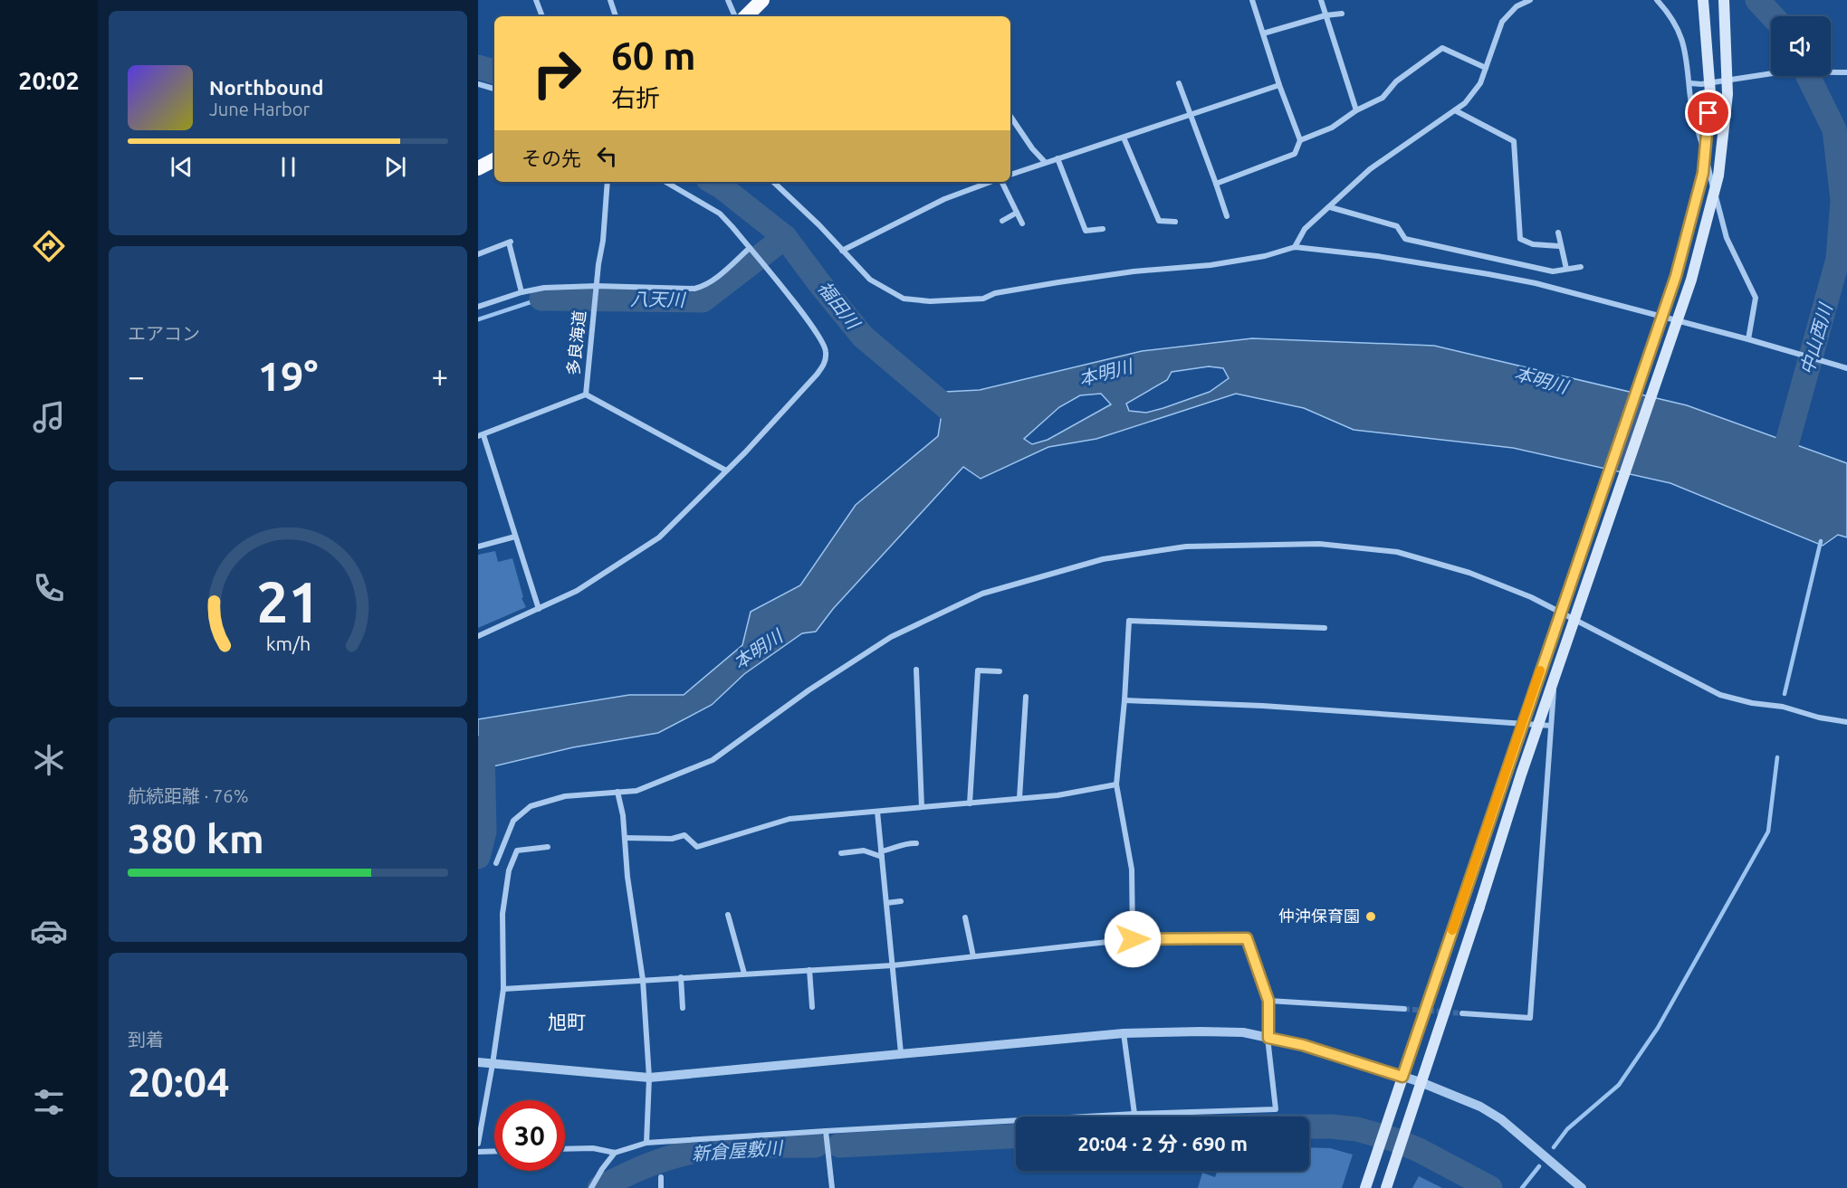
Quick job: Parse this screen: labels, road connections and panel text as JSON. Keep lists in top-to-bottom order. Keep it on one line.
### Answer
{"streets":{"street":["多良海道"]},"districts":["旭町"],"water":["八天川","福田川","中山西川","本明川","新倉屋敷川"],"places":["仲沖保育園"],"page":{"tabs":"20:02","turn":["60 m","右折"],"song":["Northbound","June Harbor"],"then":"その先","tile":["エアコン",["航続距離 · 76%","380 km"],["到着","20:04"]],"heat":["−","19°","+"],"limit":"30","trip":"20:04 · 2 分 · 690 m","gauge":["21","km/h"]}}
